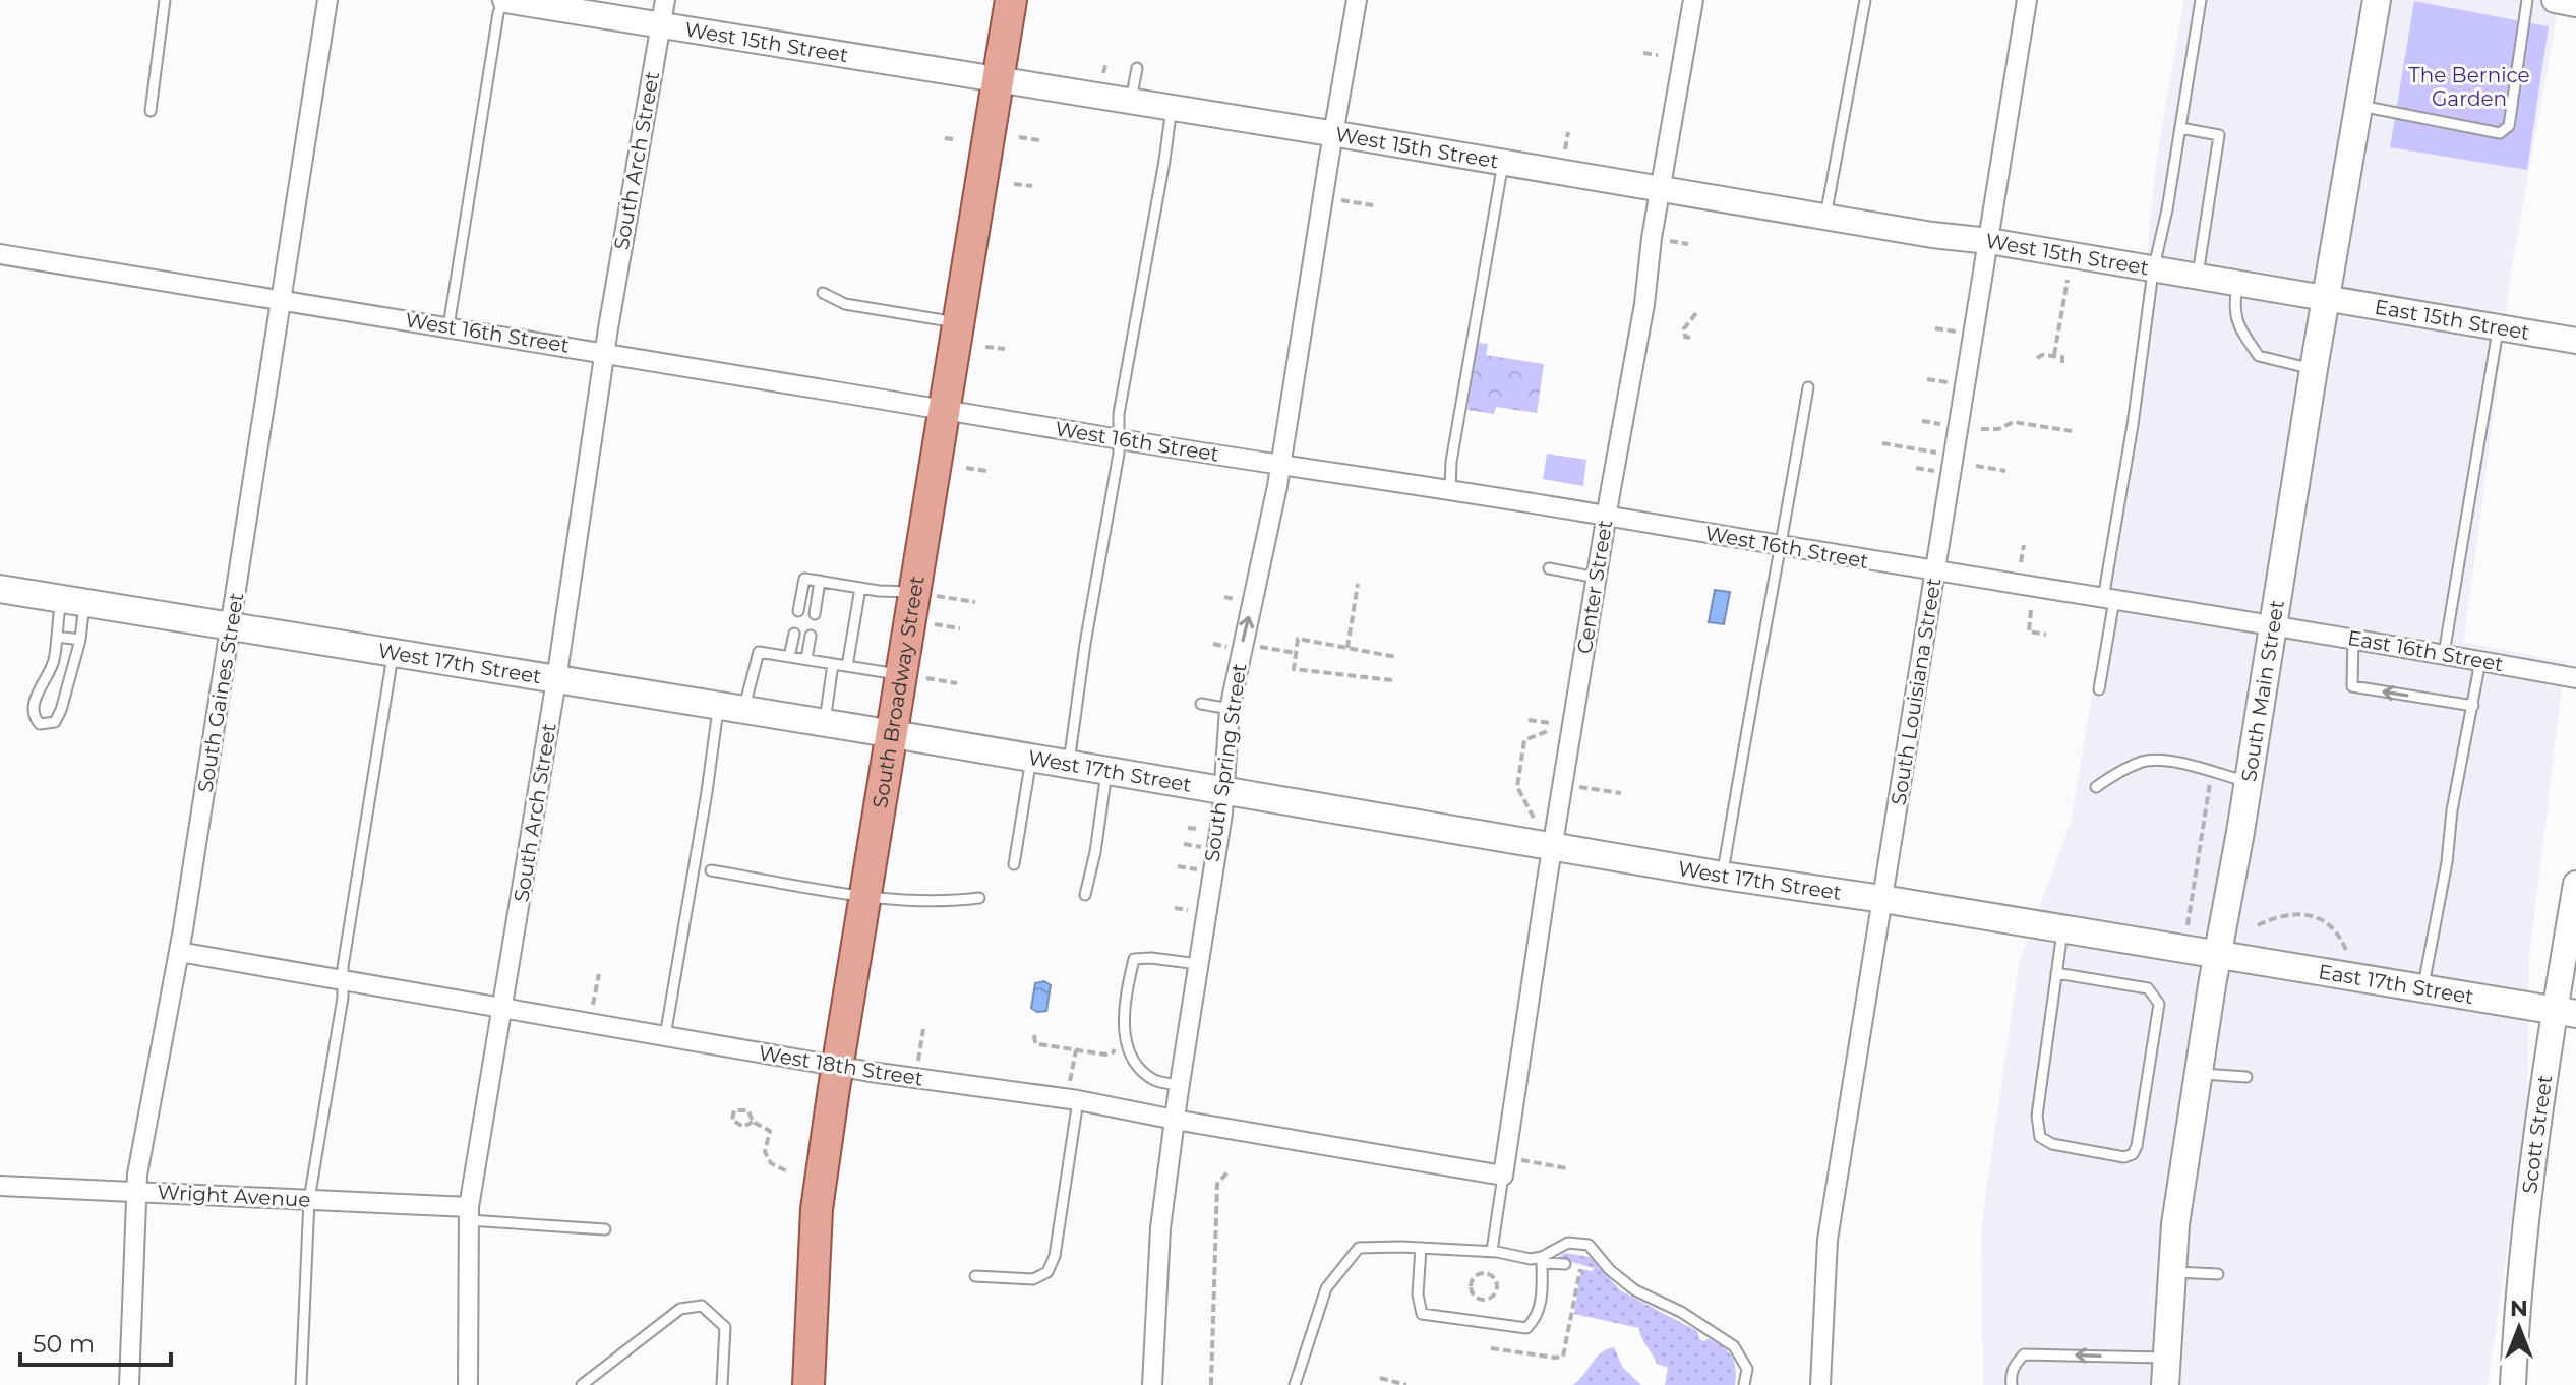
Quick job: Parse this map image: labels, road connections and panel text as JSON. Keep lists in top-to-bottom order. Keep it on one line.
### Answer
{"streets":{"main road":["West 17th Street","South Broadway Street","South Main Street","East 17th Street"],"street":["West 15th Street","South Arch Street","East 15th Street","West 16th Street","Center Street","East 16th Street","South Louisiana Street","South Gaines Street","South Spring Street","West 18th Street","Scott Street","Wright Avenue"]},"crossings":[["West 15th Street","South Arch Street"],["West 15th Street","East 15th Street"],["West 15th Street","Center Street"],["West 15th Street","South Broadway Street"],["West 15th Street","South Louisiana Street"],["West 15th Street","South Main Street"],["West 15th Street","South Spring Street"],["South Arch Street","West 16th Street"],["South Arch Street","West 17th Street"],["South Arch Street","West 18th Street"],["South Arch Street","Wright Avenue"],["East 15th Street","South Main Street"],["West 16th Street","Center Street"],["West 16th Street","East 16th Street"],["West 16th Street","South Broadway Street"],["West 16th Street","South Louisiana Street"],["West 16th Street","South Main Street"],["West 16th Street","South Gaines Street"],["West 16th Street","South Spring Street"],["Center Street","West 17th Street"],["Center Street","West 18th Street"],["East 16th Street","South Main Street"],["West 17th Street","South Broadway Street"],["West 17th Street","South Louisiana Street"],["West 17th Street","South Main Street"],["West 17th Street","South Gaines Street"],["West 17th Street","South Spring Street"],["West 17th Street","East 17th Street"],["South Broadway Street","West 18th Street"],["South Main Street","East 17th Street"],["South Gaines Street","West 18th Street"],["South Gaines Street","Wright Avenue"],["South Spring Street","West 18th Street"],["East 17th Street","Scott Street"]],"parks":["The Bernice Garden"],"scale_bar":"50 m","north":"top"}
